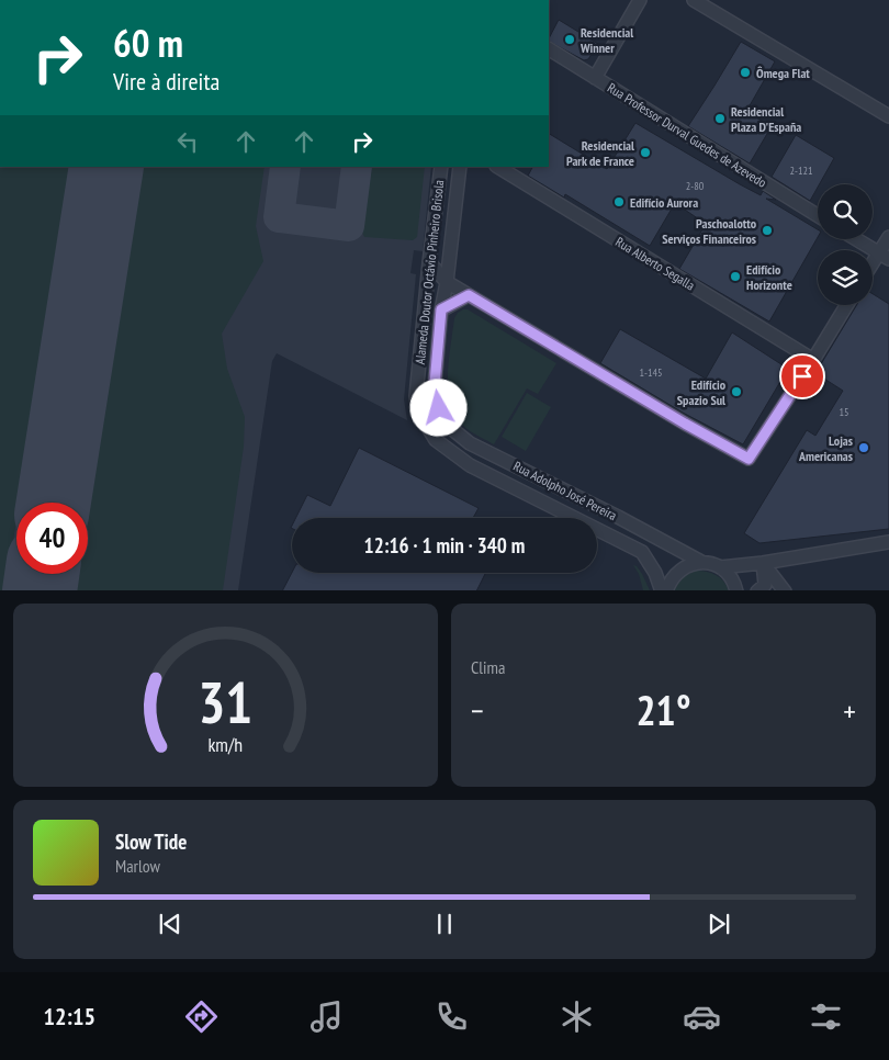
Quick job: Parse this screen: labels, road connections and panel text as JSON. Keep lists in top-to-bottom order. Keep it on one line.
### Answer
{"streets":{"street":["Rua Professor Durval Guedes de Azevedo","Rua Alberto Segalla","Alameda Doutor Octávio Pinheiro Brisola","Rua Adolpho José Pereira"]},"crossings":[["Alameda Doutor Octávio Pinheiro Brisola","Rua Adolpho José Pereira"]],"places":["Residencial Winner","Ômega Flat","Residencial Plaza D'España","Residencial Park de France","Edifício Aurora","Paschoalotto Serviços Financeiros","Edifício Horizonte","Edifício Spazio Sul","Lojas Americanas"],"house_numbers":["2-121","2-80","1-145","15"],"page":{"turn":["60 m","Vire à direita"],"limit":"40","trip":"12:16 · 1 min · 340 m","tile":"Clima","heat":["−","21°","+"],"song":["Slow Tide","Marlow"],"tabs":"12:15","gauge":["31","km/h"]}}
